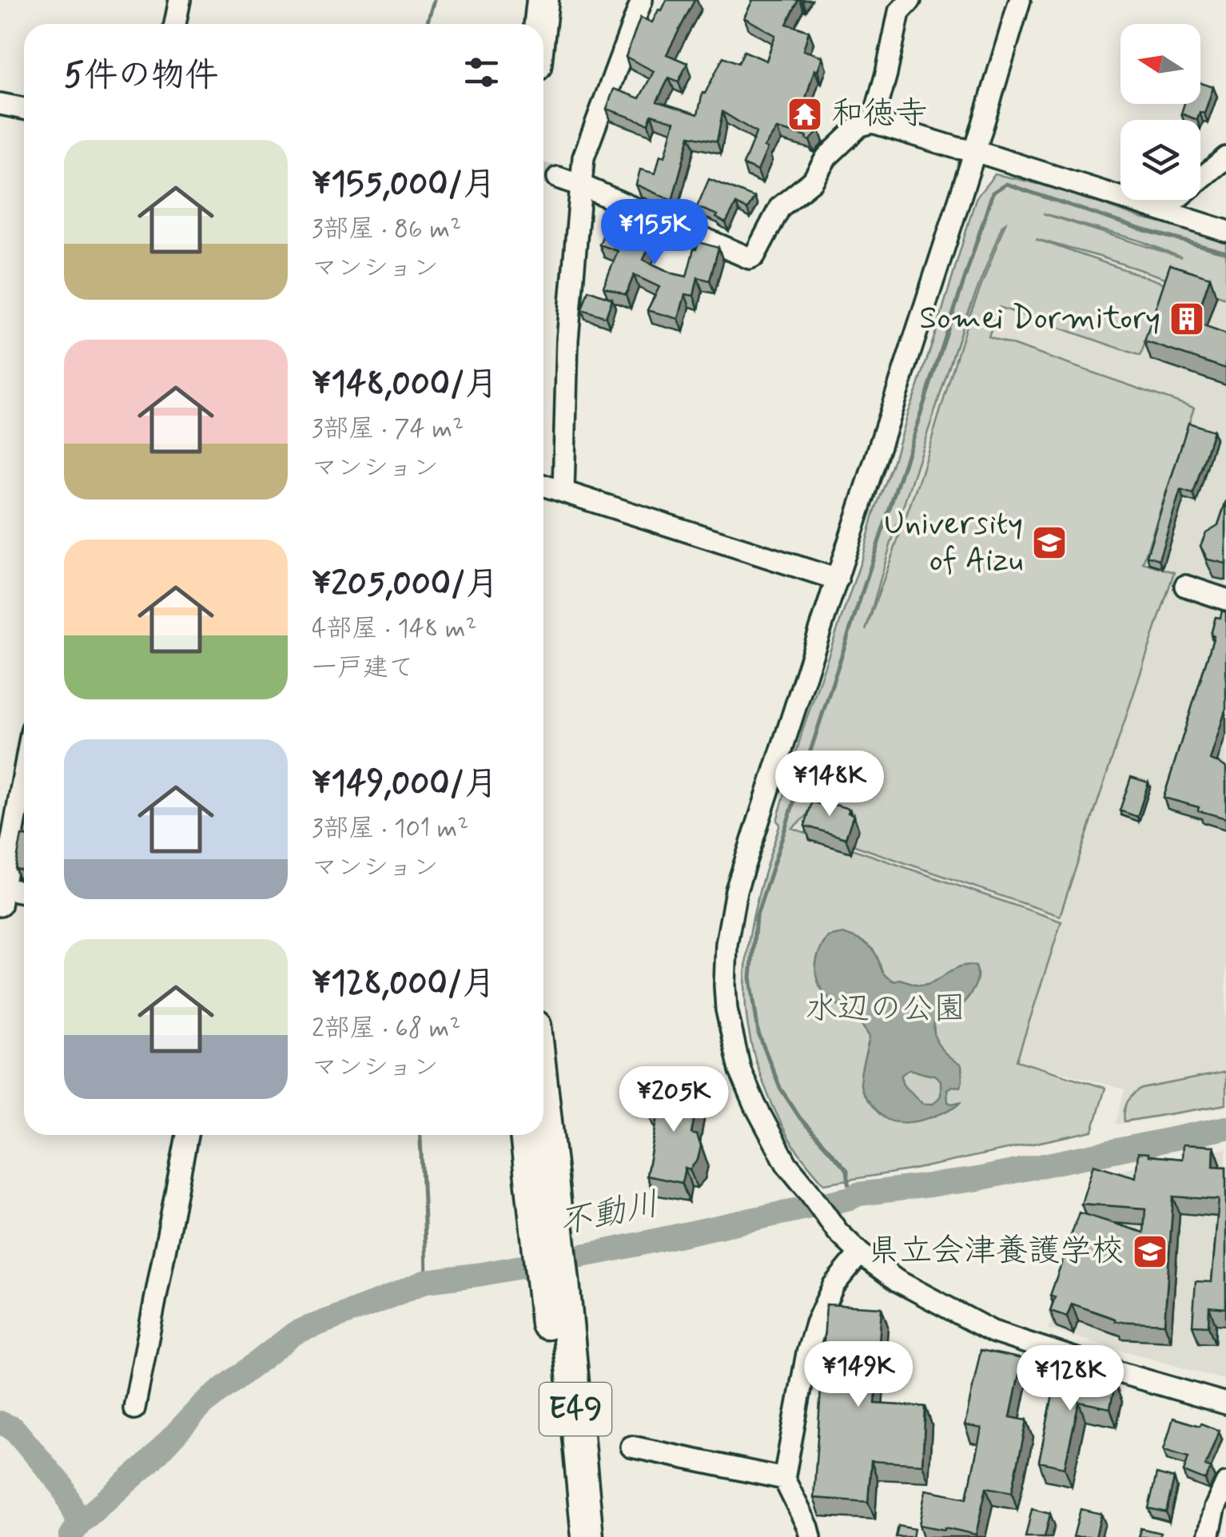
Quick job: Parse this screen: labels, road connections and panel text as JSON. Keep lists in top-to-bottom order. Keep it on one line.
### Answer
{"streets":{"highway":["E49"]},"water":["不動川"],"parks":["水辺の公園"],"places":{"temple":["和徳寺"],"building":["Somei Dormitory"],"school or university":["University of Aizu","県立会津養護学校"]},"north":"left","page":{"heading":"5件の物件","list":[{"name":"¥155,000/月","note":"3部屋 · 86 m² · マンション"},{"name":"¥148,000/月","note":"3部屋 · 74 m² · マンション"},{"name":"¥205,000/月","note":"4部屋 · 148 m² · 一戸建て"},{"name":"¥149,000/月","note":"3部屋 · 101 m² · マンション"},{"name":"¥128,000/月","note":"2部屋 · 68 m² · マンション"}],"price":["¥155K","¥148K","¥205K","¥149K","¥128K"]}}
